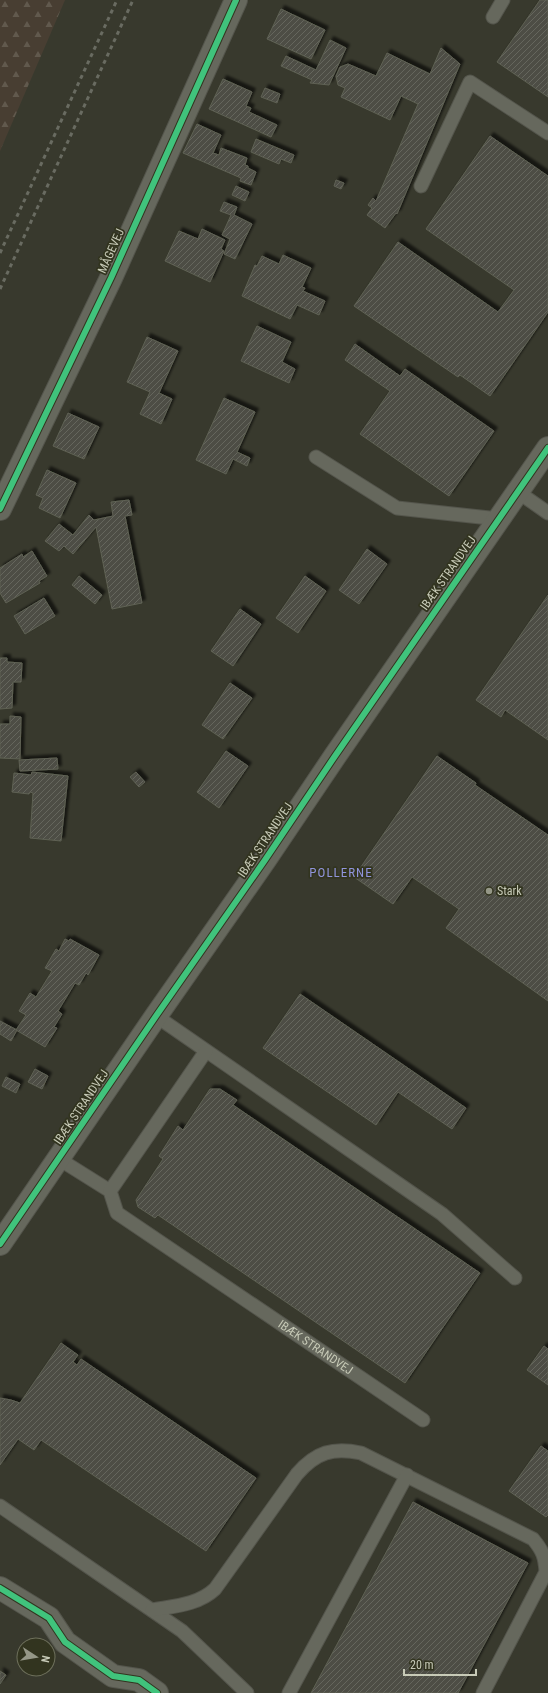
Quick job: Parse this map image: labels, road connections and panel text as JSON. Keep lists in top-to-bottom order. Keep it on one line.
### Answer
{"streets":{"street":["MÅGEVEJ","IBÆK STRANDVEJ"]},"districts":["POLLERNE"],"places":["Stark"],"scale_bar":"20 m","north":"right"}
